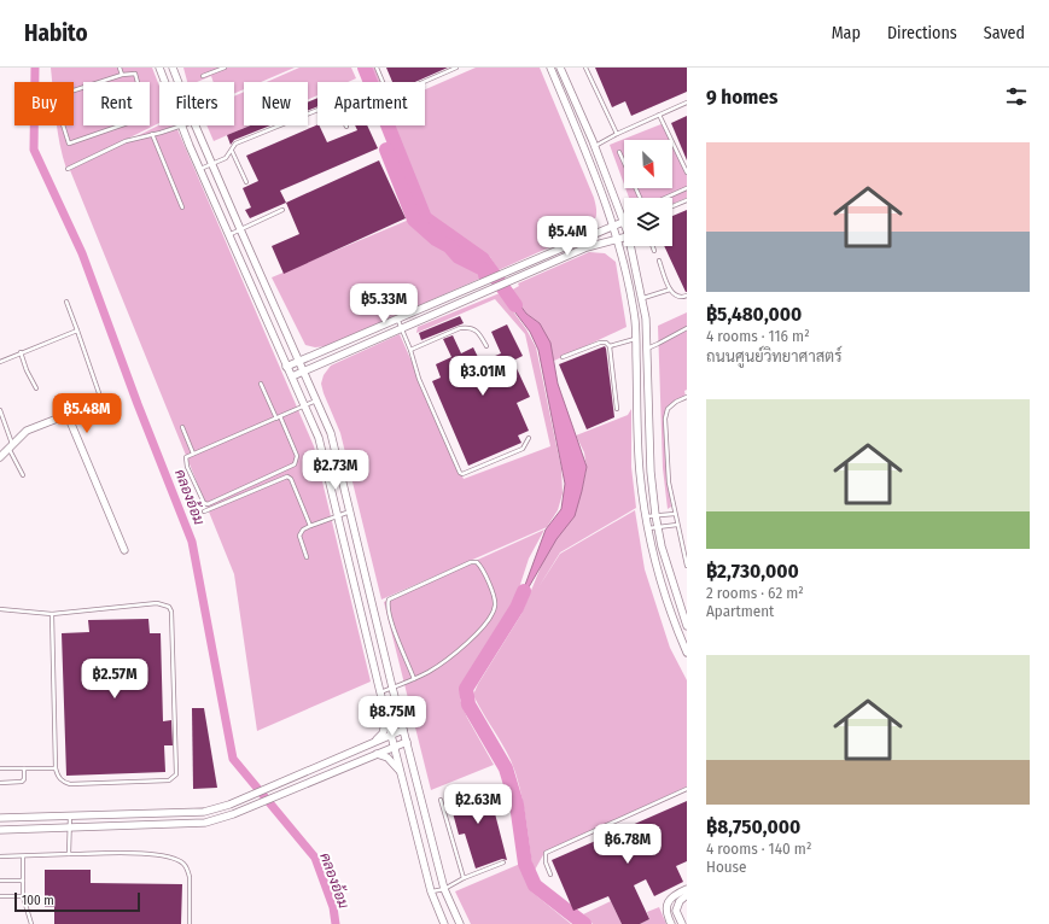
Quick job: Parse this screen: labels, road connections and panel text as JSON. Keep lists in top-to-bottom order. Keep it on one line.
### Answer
{"water":["คลองอ้อม"],"scale_bar":"100 m","north":"bottom right","page":{"header":"Habito","nav":["Map","Directions","Saved"],"heading":"9 homes","chip":["Buy","Rent","Filters","New","Apartment"],"list":[{"name":"฿5,480,000","note":"4 rooms · 116 m² · ถนนศูนย์วิทยาศาสตร์"},{"name":"฿2,730,000","note":"2 rooms · 62 m² · Apartment"},{"name":"฿8,750,000","note":"4 rooms · 140 m² · House"}],"price":["฿5.4M","฿5.33M","฿3.01M","฿5.48M","฿2.73M","฿2.57M","฿8.75M","฿2.63M","฿6.78M"],"scale":"100 m"}}
